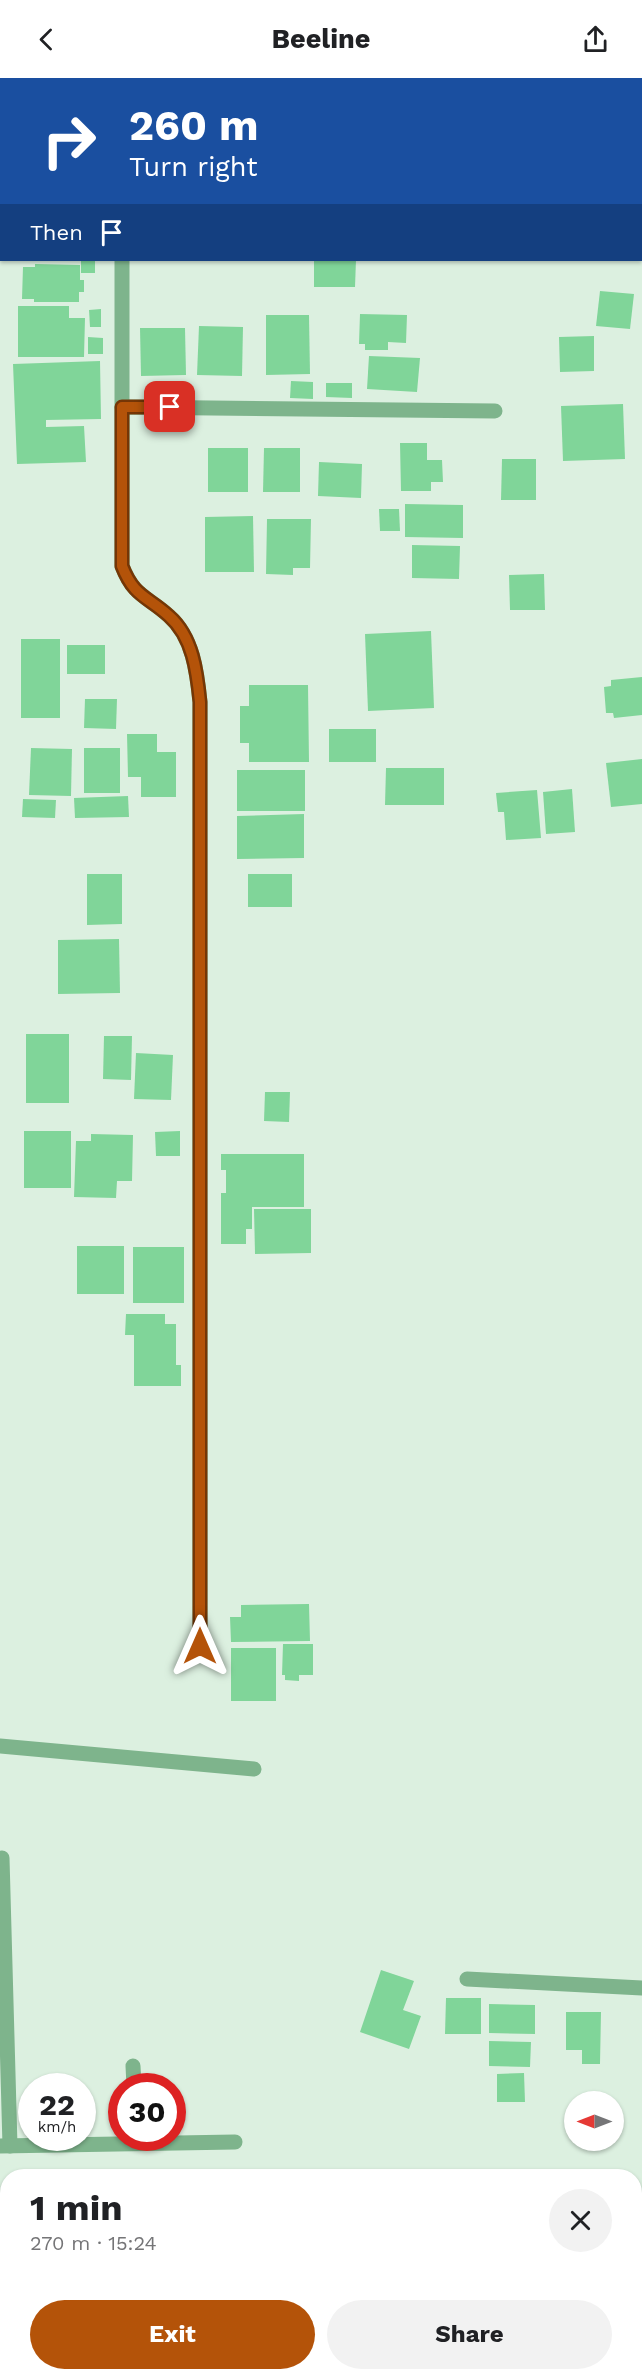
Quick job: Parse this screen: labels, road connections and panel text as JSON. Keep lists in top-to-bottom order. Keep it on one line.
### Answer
{"north":"left","page":{"header":"Beeline","turn":["260 m","Turn right"],"then":"Then","speed":"22 km/h","limit":"30","heading":["1 min","270 m · 15:24"],"buttons":["Exit","Share"]}}
